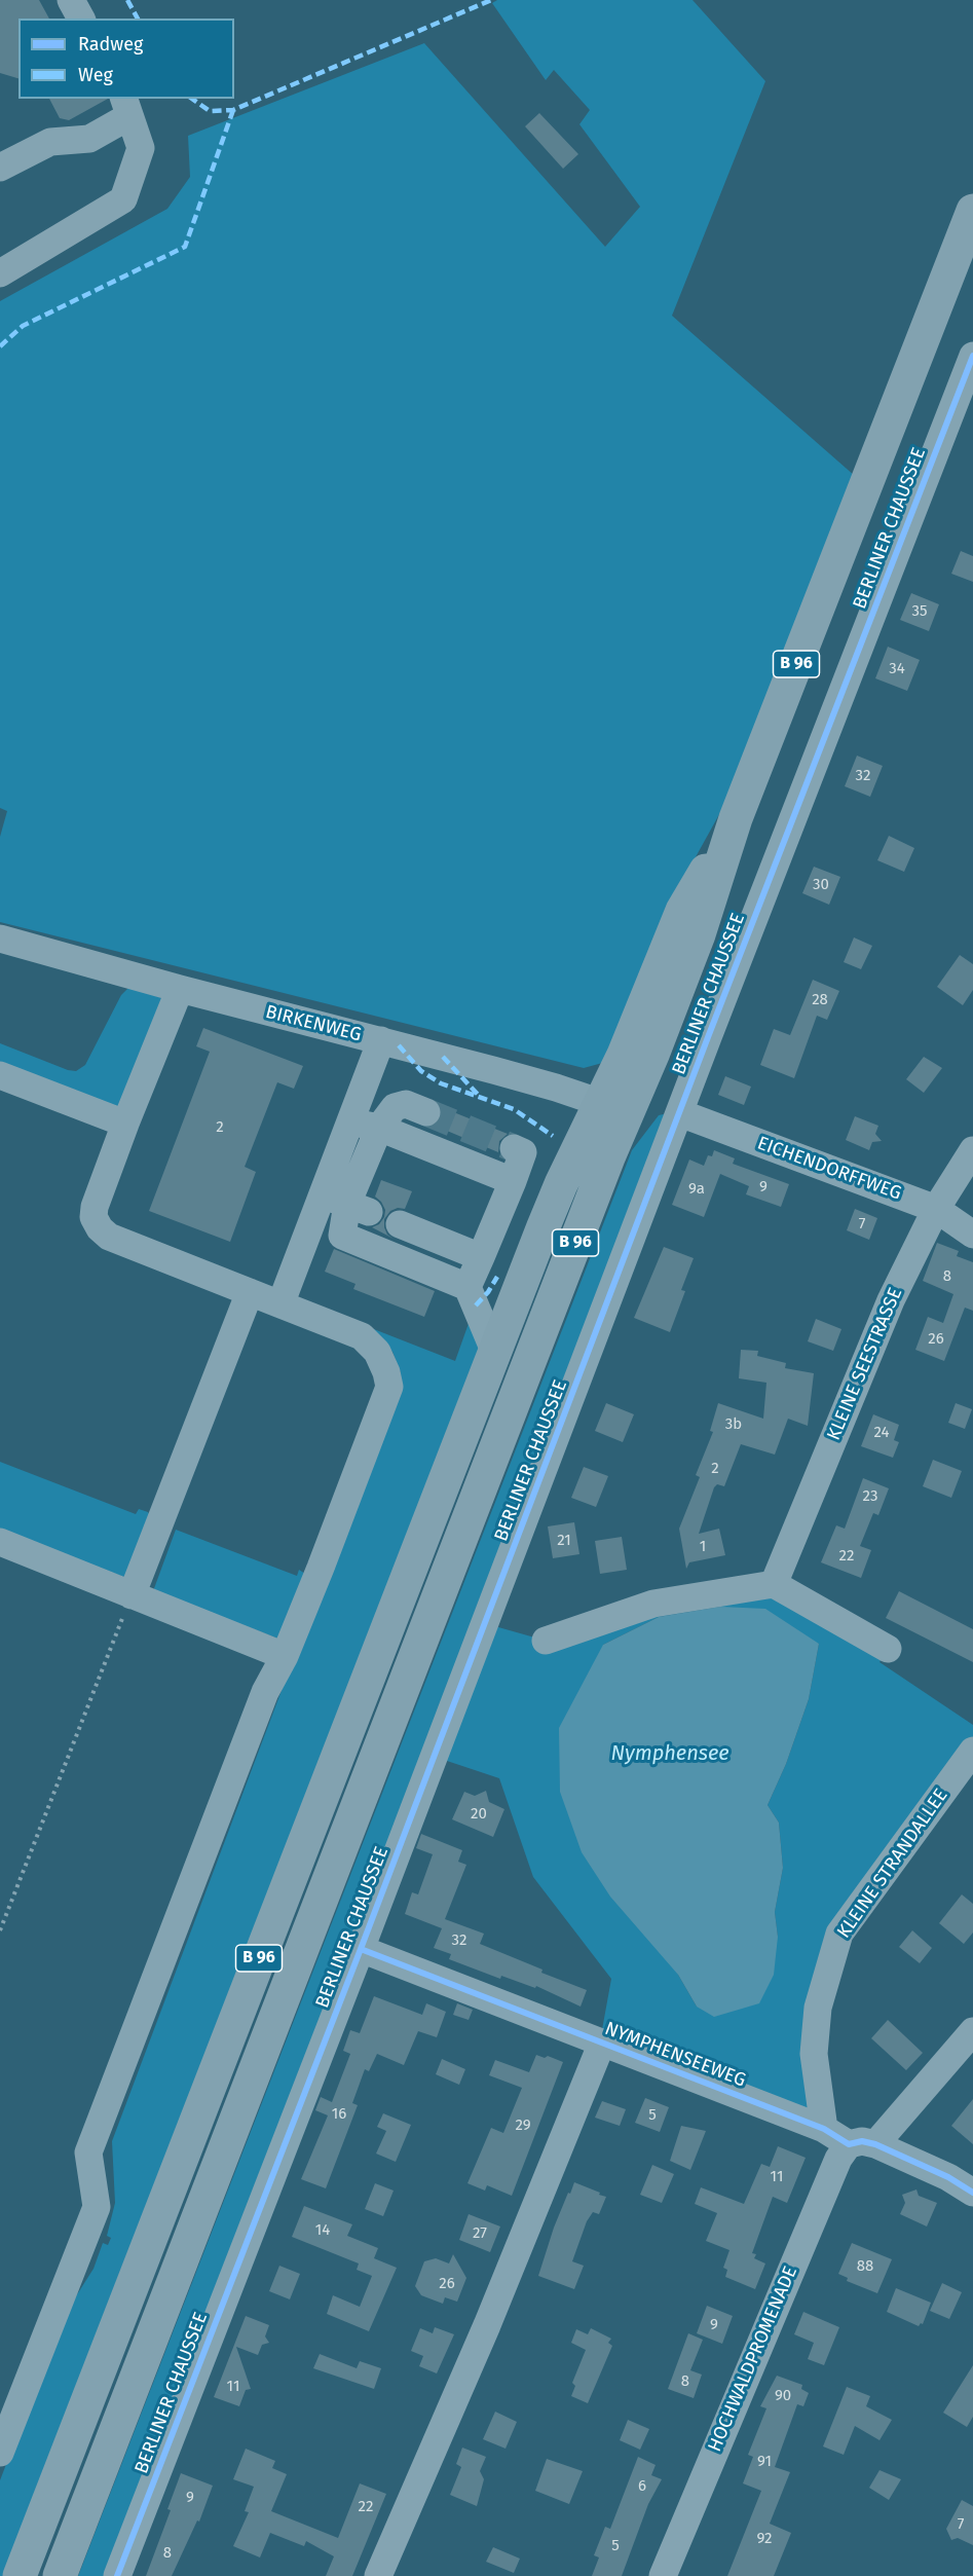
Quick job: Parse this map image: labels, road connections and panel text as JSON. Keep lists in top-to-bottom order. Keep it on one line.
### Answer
{"streets":{"main road":["B 96"],"street":["BERLINER CHAUSSEE","BIRKENWEG","EICHENDORFFWEG","KLEINE SEESTRASSE","KLEINE STRANDALLEE","NYMPHENSEEWEG","HOCHWALDPROMENADE"]},"crossings":[["BERLINER CHAUSSEE","EICHENDORFFWEG"],["BERLINER CHAUSSEE","NYMPHENSEEWEG"],["B 96","BIRKENWEG"],["EICHENDORFFWEG","KLEINE SEESTRASSE"],["KLEINE STRANDALLEE","NYMPHENSEEWEG"],["NYMPHENSEEWEG","HOCHWALDPROMENADE"]],"water":["Nymphensee"],"house_numbers":["35","34","32","30","28","2","9","9a","7","8","26","3b","24","2","23","21","1","22","20","32","16","5","29","11","14","27","88","26","9","8","11","90","91","6","9","22","7","92","5","8"],"legend":["Radweg","Weg"]}
